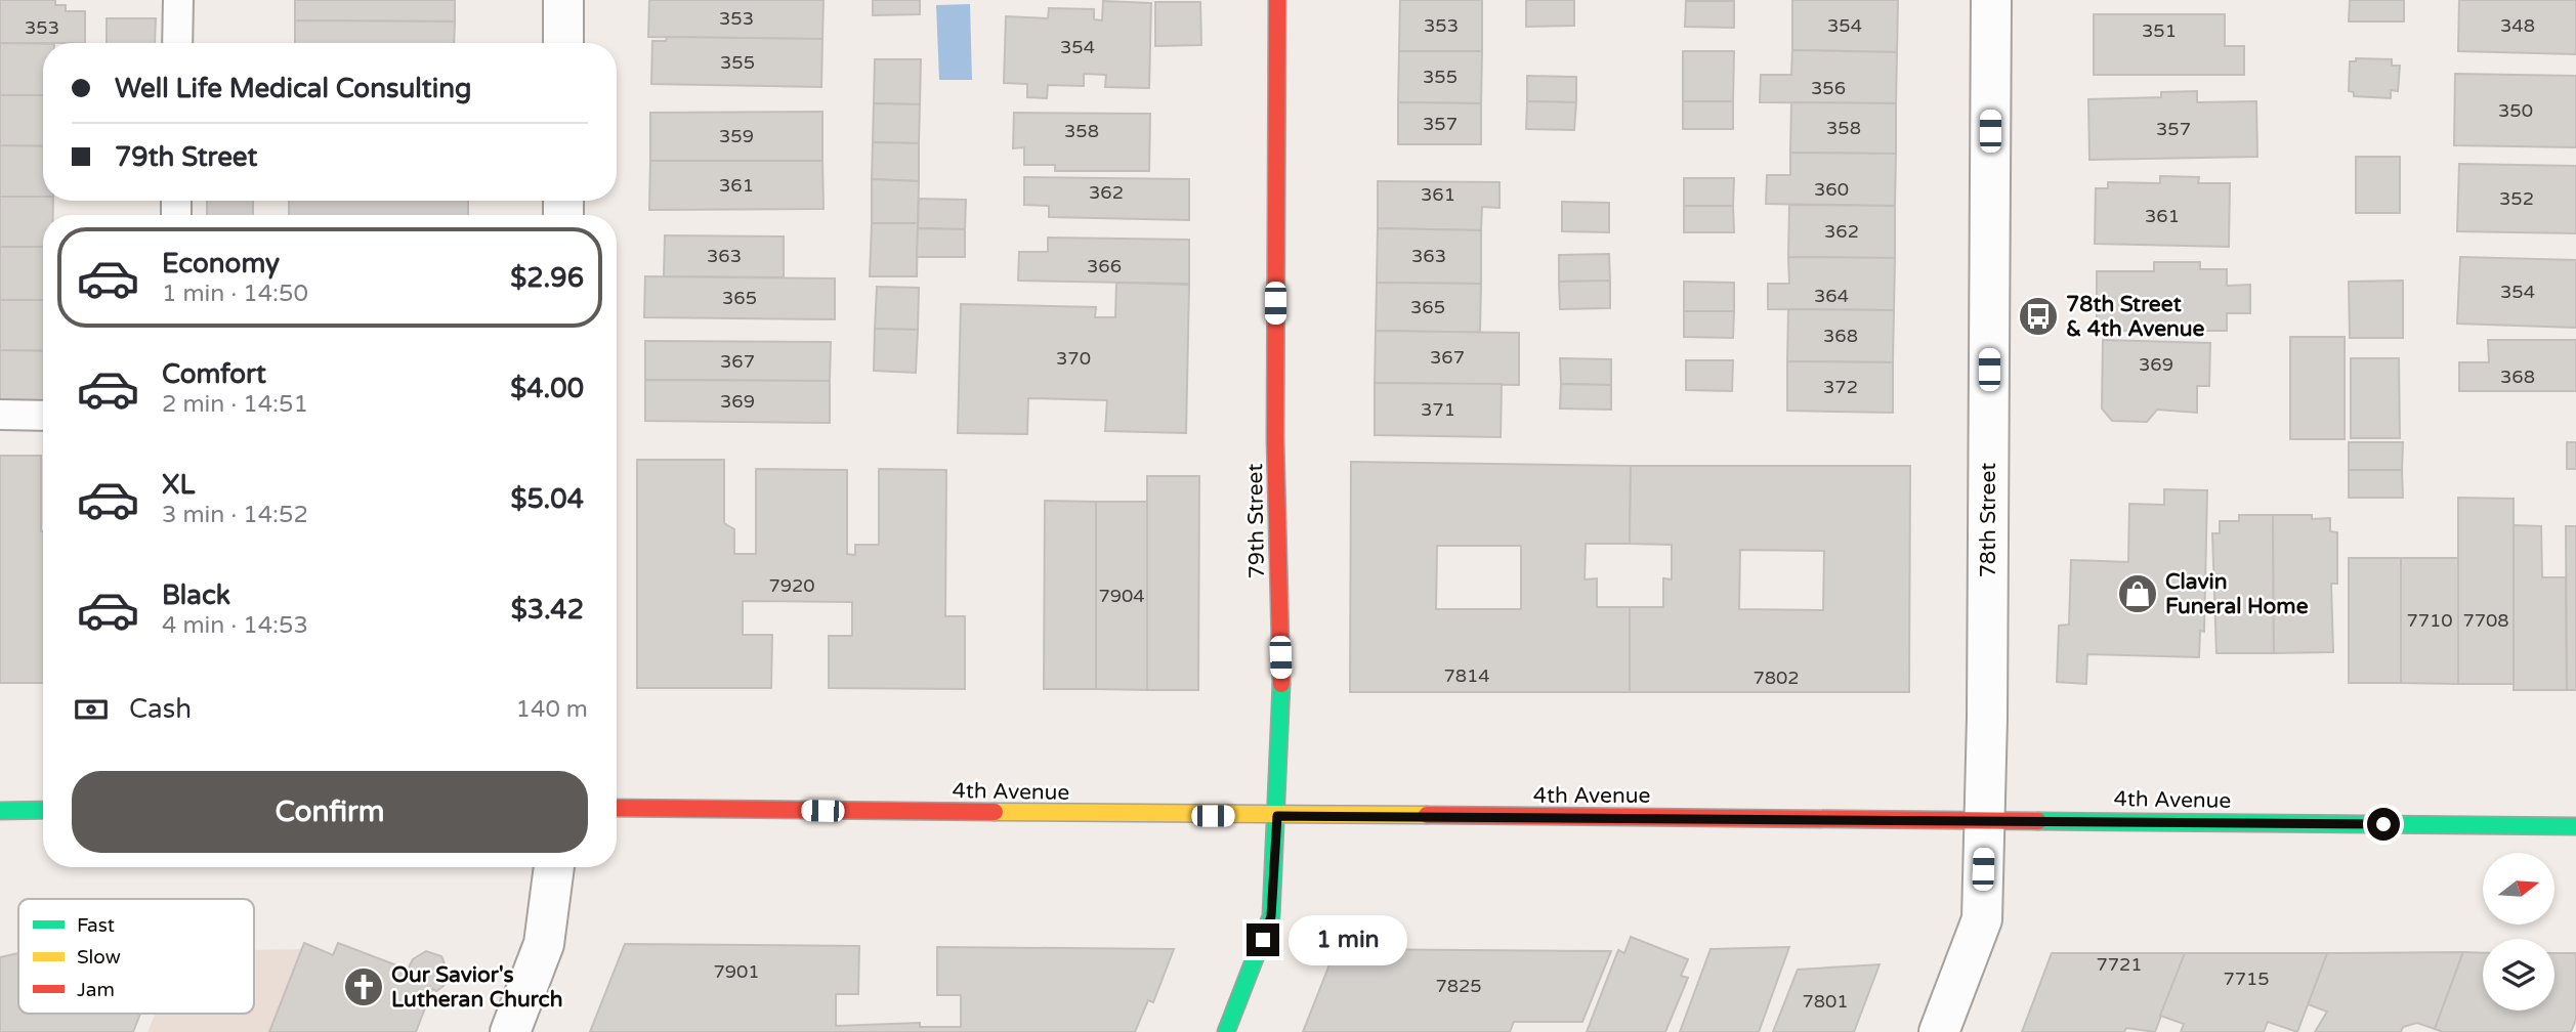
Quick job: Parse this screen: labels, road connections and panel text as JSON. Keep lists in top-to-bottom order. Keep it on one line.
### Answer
{"streets":{"main road":["79th Street","4th Avenue"],"street":["78th Street"]},"crossings":[["78th Street","4th Avenue"],["79th Street","4th Avenue"]],"places":{"bus stop":["78th Street & 4th Avenue"],"shop":["Clavin Funeral Home"],"church":["Our Savior's Lutheran Church"]},"house_numbers":["353","353","354","348","353","351","354","355","355","356","350","357","358","357","358","359","361","360","362","361","352","361","362","363","363","366","354","364","365","365","368","367","370","367","369","368","372","369","371","7920","7904","7710","7708","7814","7802","7721","7901","7715","7825","7801"],"legend":["Fast","Slow","Jam"],"north":"right","page":{"banner":["Well Life Medical Consulting","79th Street"],"list":[{"name":"Economy","note":"1 min · 14:50","value":"$2.96"},{"name":"Comfort","note":"2 min · 14:51","value":"$4.00"},{"name":"XL","note":"3 min · 14:52","value":"$5.04"},{"name":"Black","note":"4 min · 14:53","value":"$3.42"}],"pay":["Cash","140 m"],"buttons":"Confirm","bubble":"1 min"}}
